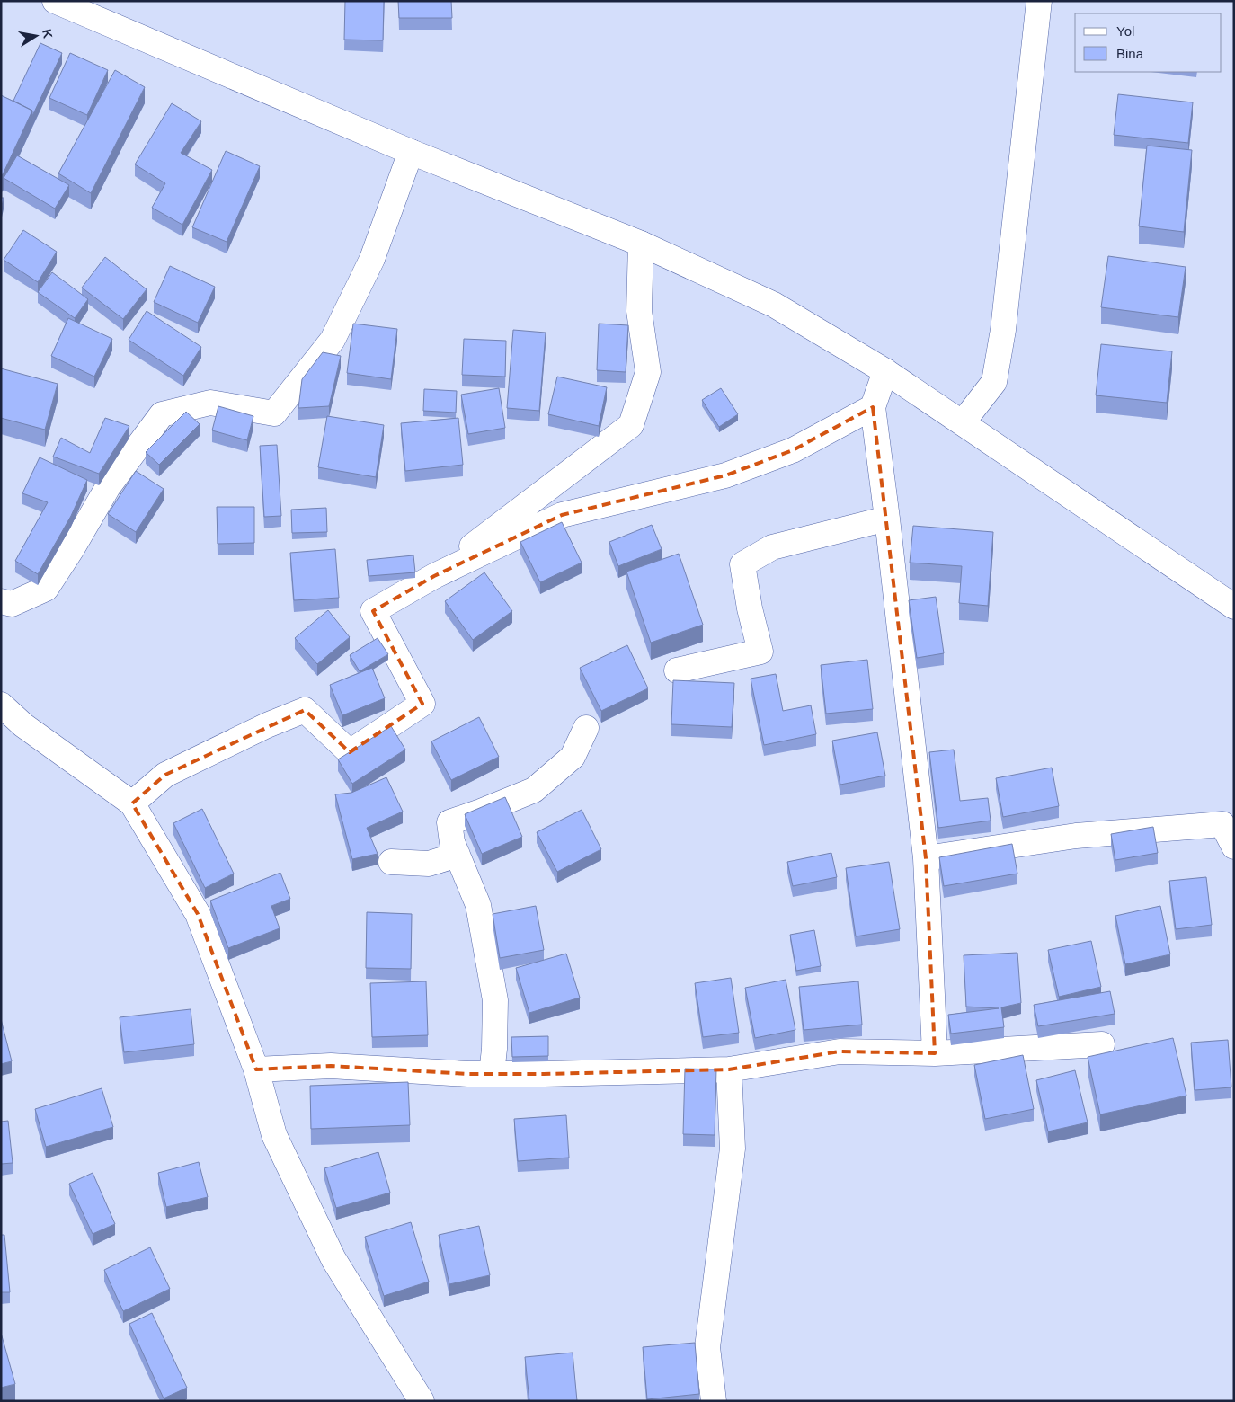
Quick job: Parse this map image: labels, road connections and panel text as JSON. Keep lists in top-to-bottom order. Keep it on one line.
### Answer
{"legend":["Yol","Bina"],"north":"right"}
